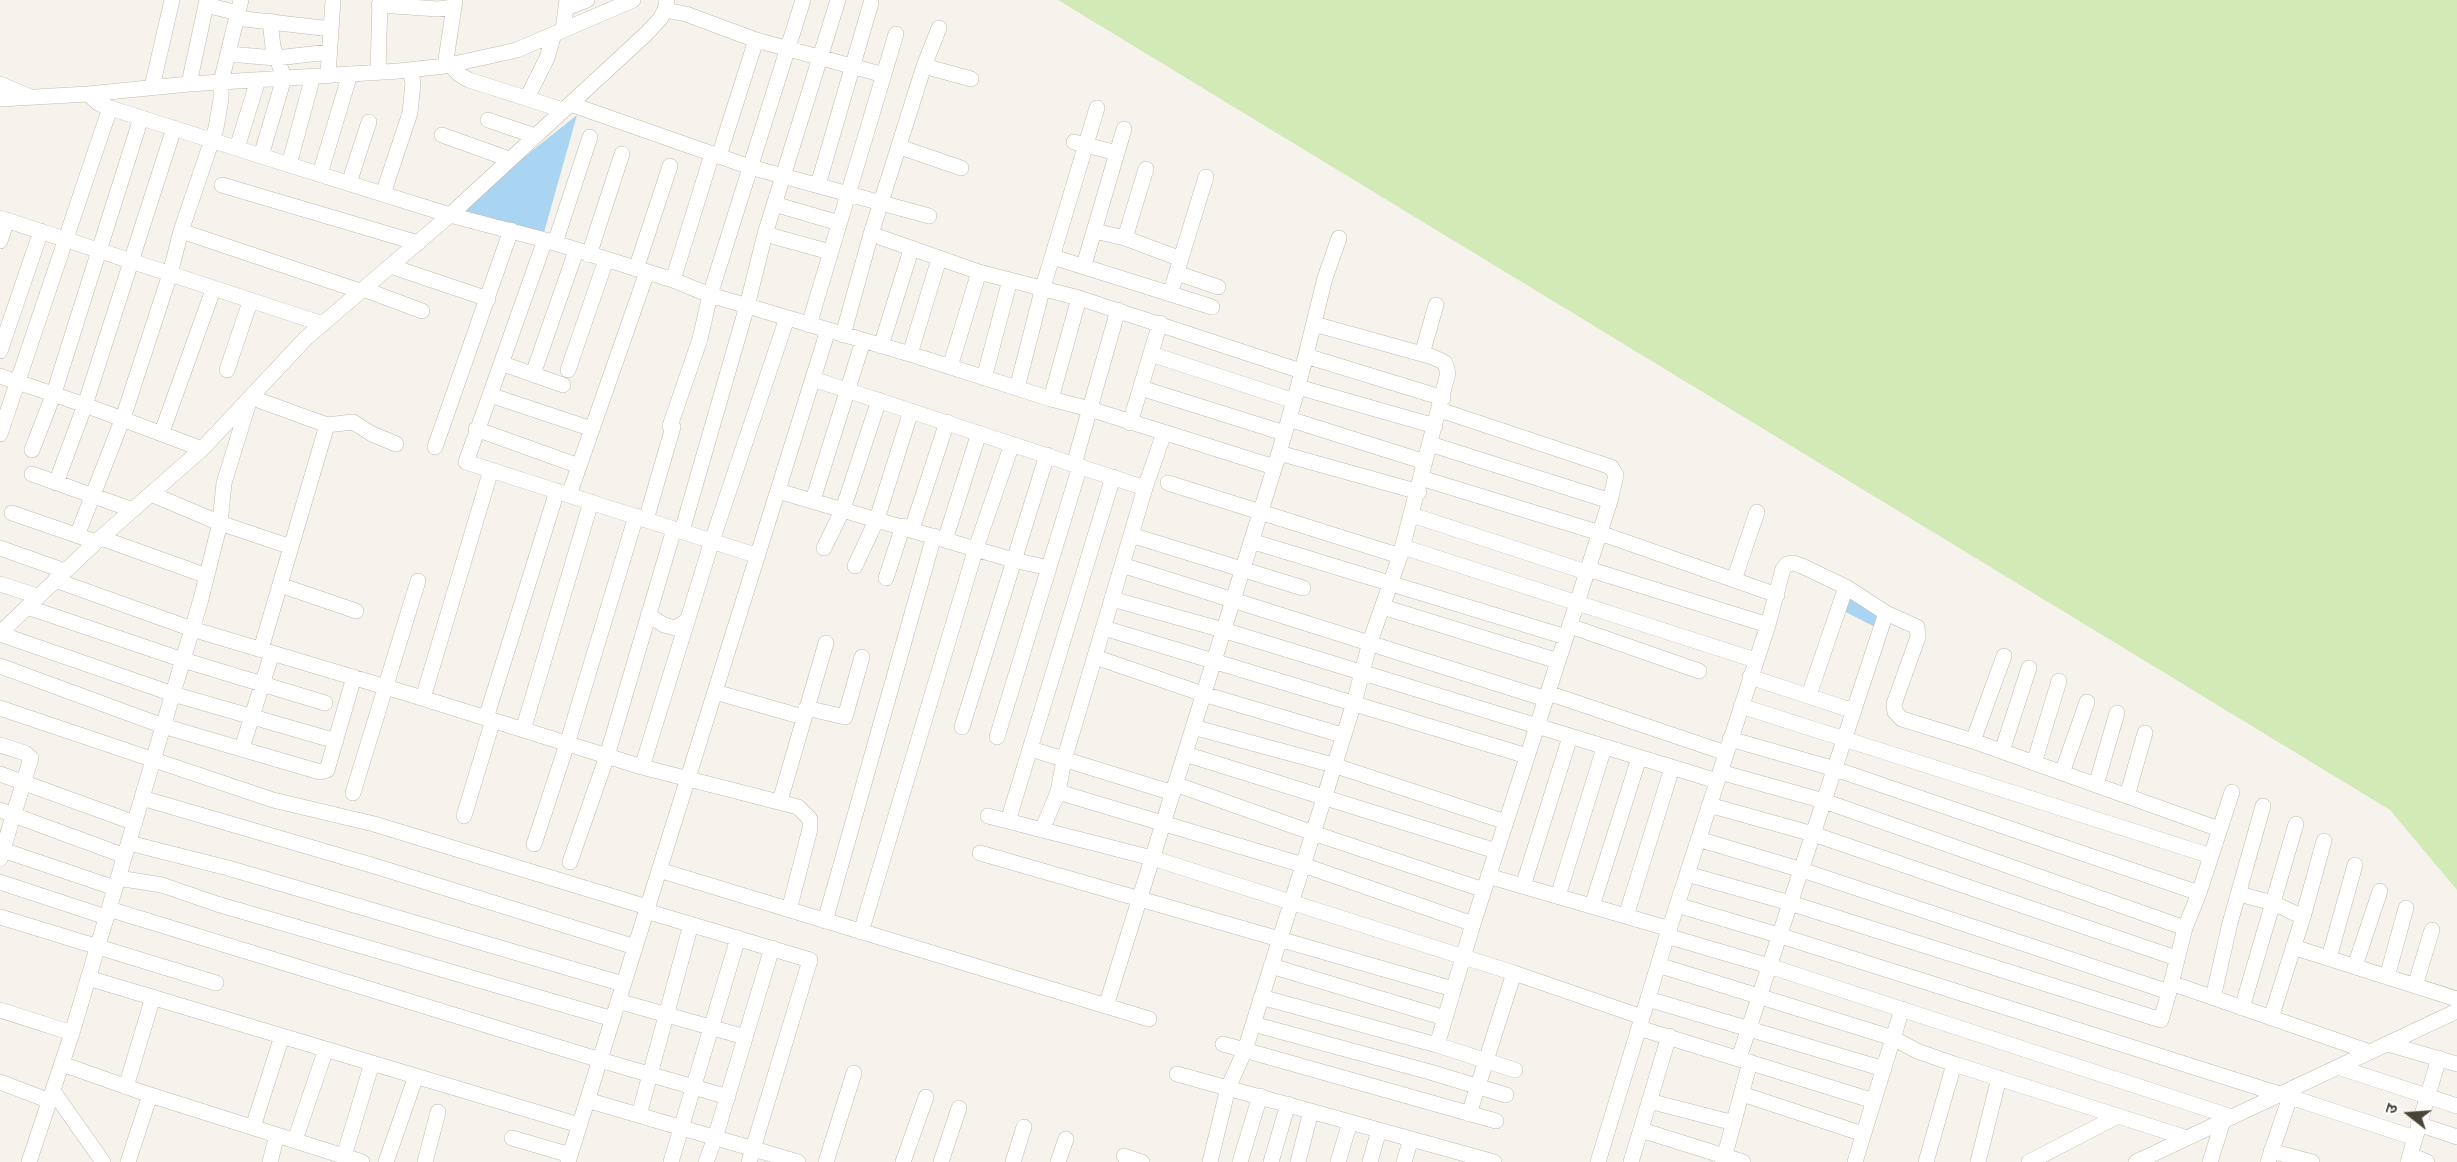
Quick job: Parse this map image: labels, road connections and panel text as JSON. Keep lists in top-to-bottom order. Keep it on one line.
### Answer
{"north":"left"}
